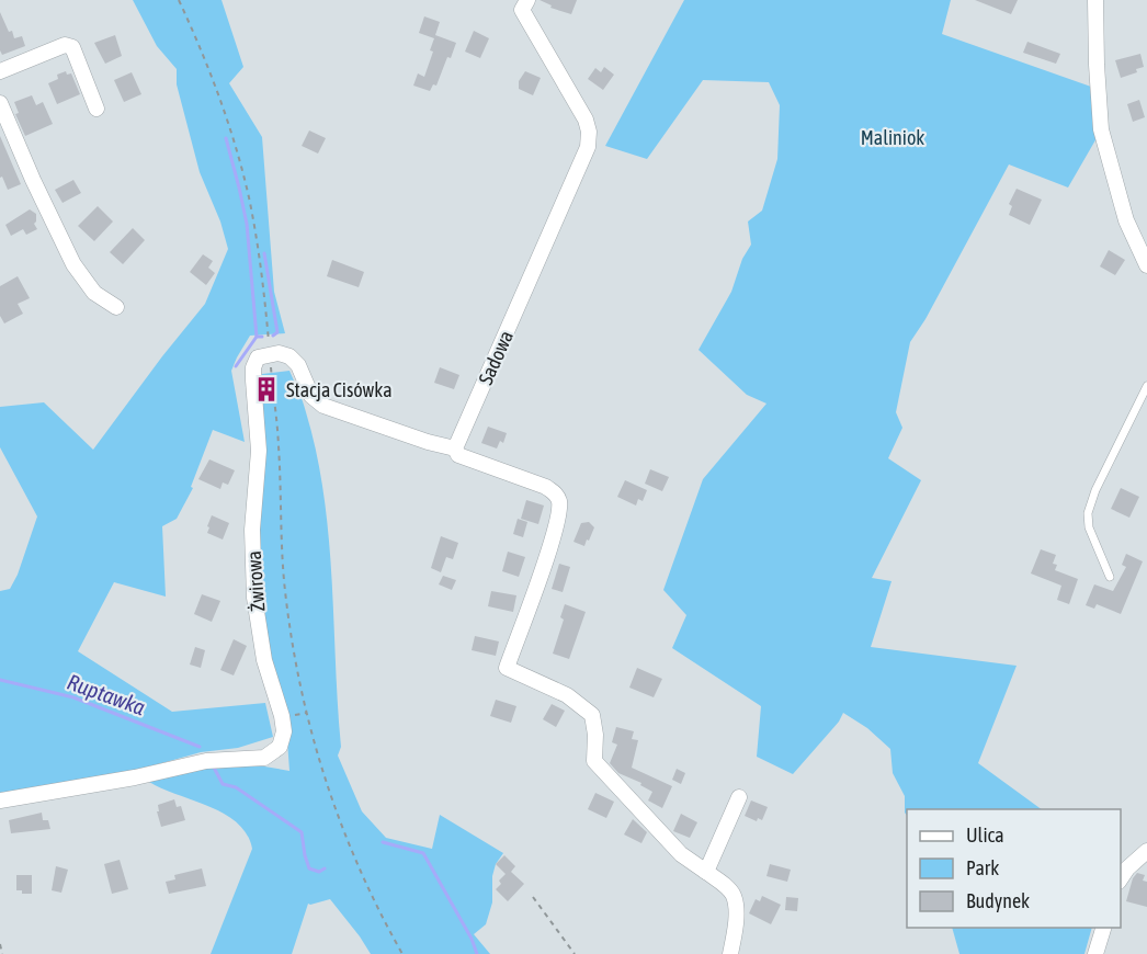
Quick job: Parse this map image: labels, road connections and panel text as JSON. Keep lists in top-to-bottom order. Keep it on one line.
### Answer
{"streets":{"street":["Sadowa","Żwirowa"]},"water":["Ruptawka"],"parks":["Maliniok"],"places":{"building":["Stacja Cisówka"]},"legend":["Ulica","Park","Budynek"]}
